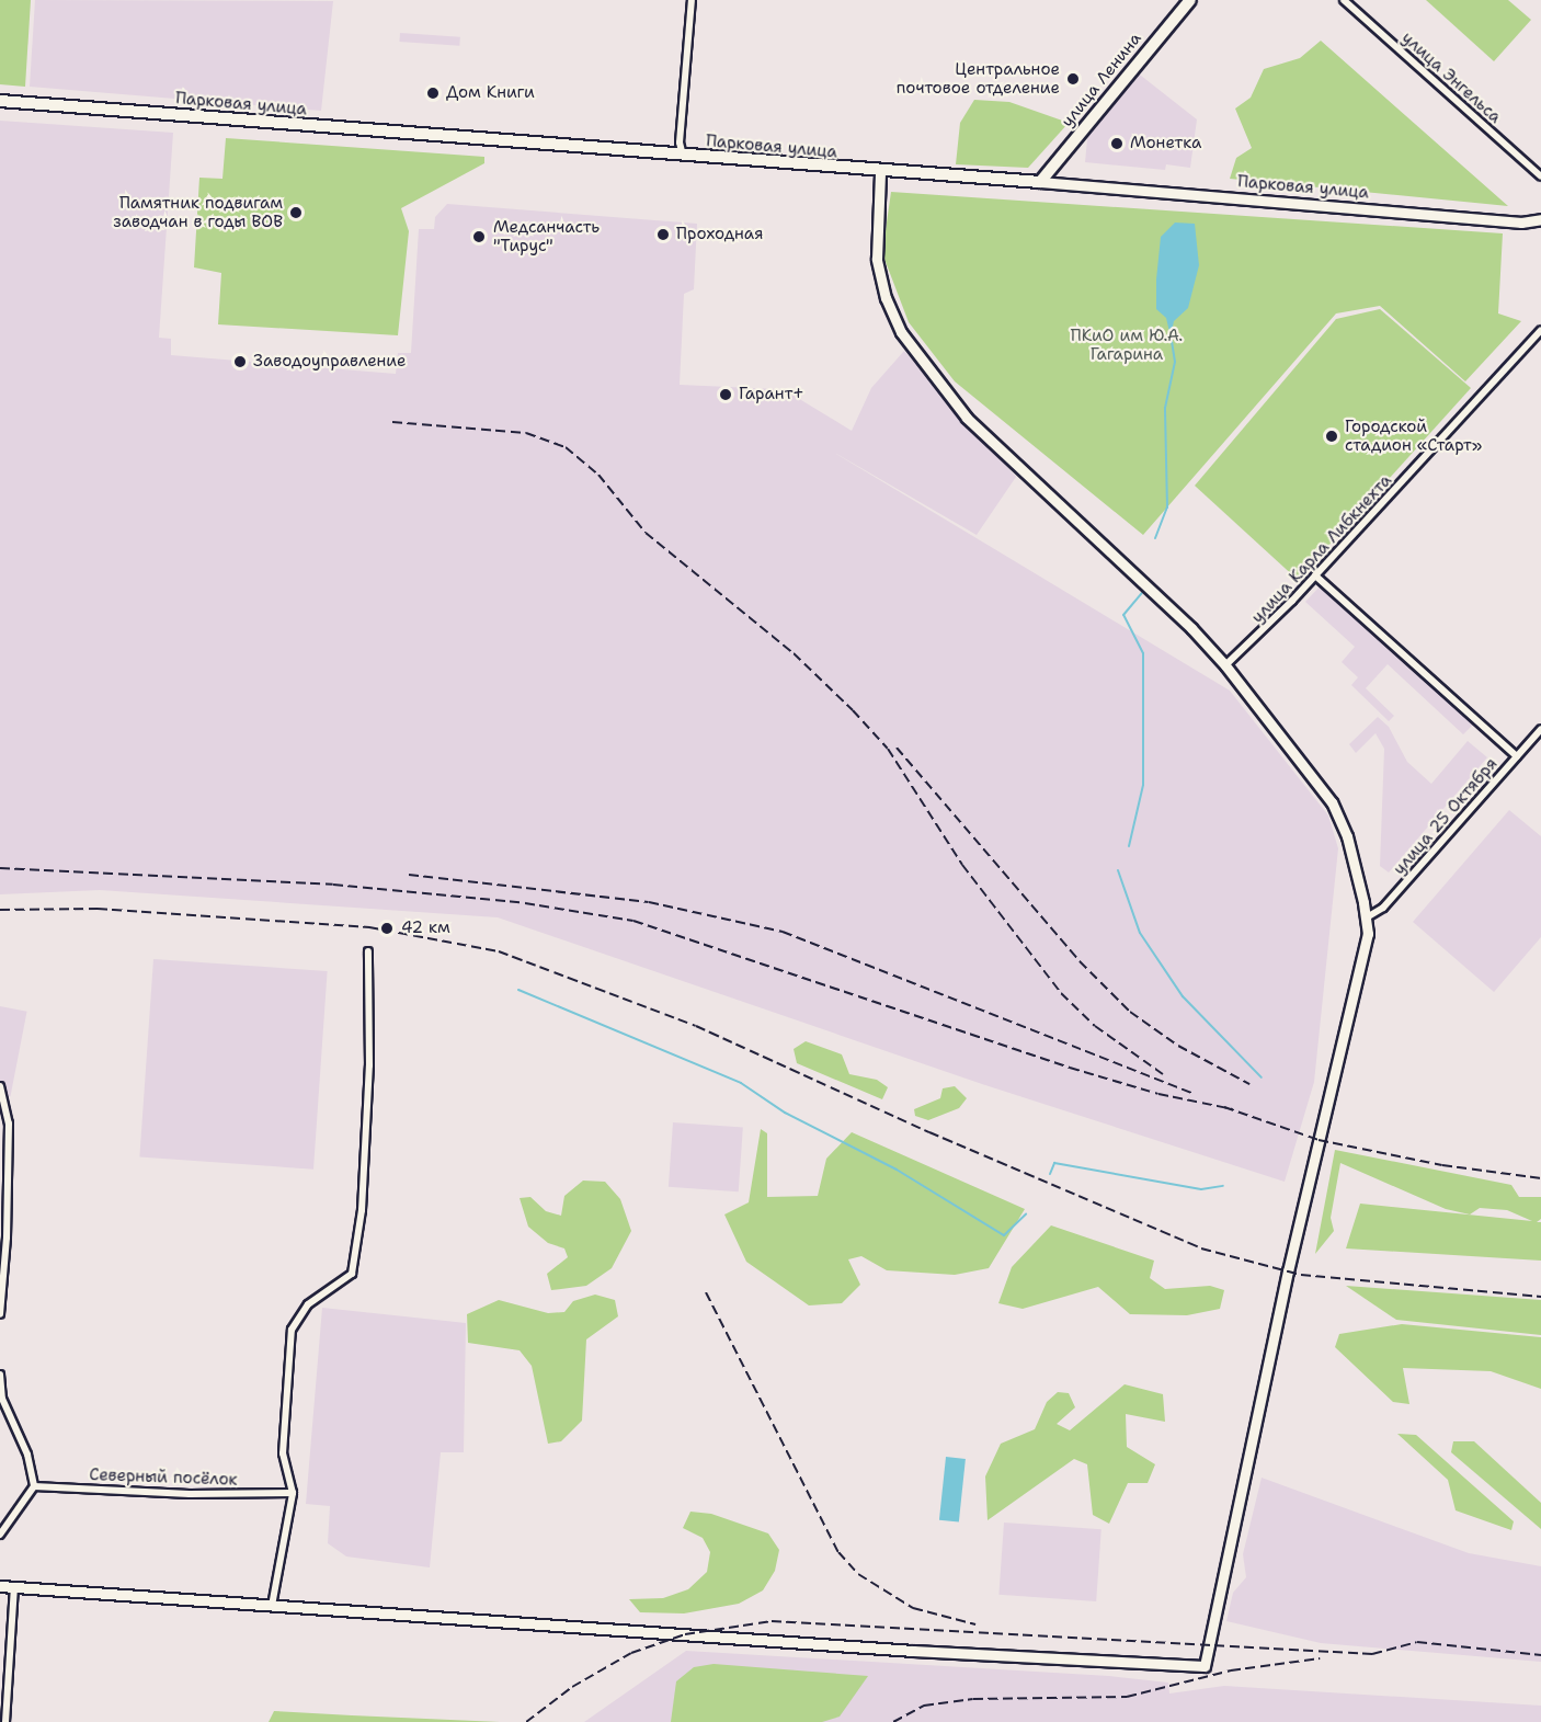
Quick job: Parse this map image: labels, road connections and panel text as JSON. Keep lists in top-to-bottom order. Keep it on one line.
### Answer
{"streets":{"main road":["улица Ленина","Парковая улица"],"street":["улица Энгельса","улица Карла Либкнехта","улица 25 Октября","Северный посёлок"]},"crossings":[["улица Ленина","Парковая улица"]],"parks":["ПКиО им Ю.А. Гагарина"],"places":["Центральное почтовое отделение","Дом Книги","Монетка","Памятник подвигам заводчан в годы ВОВ","Проходная","Медсанчасть \"Тирус\"","Заводоуправление","Гарант+","Городской стадион «Старт»","42 км"]}
